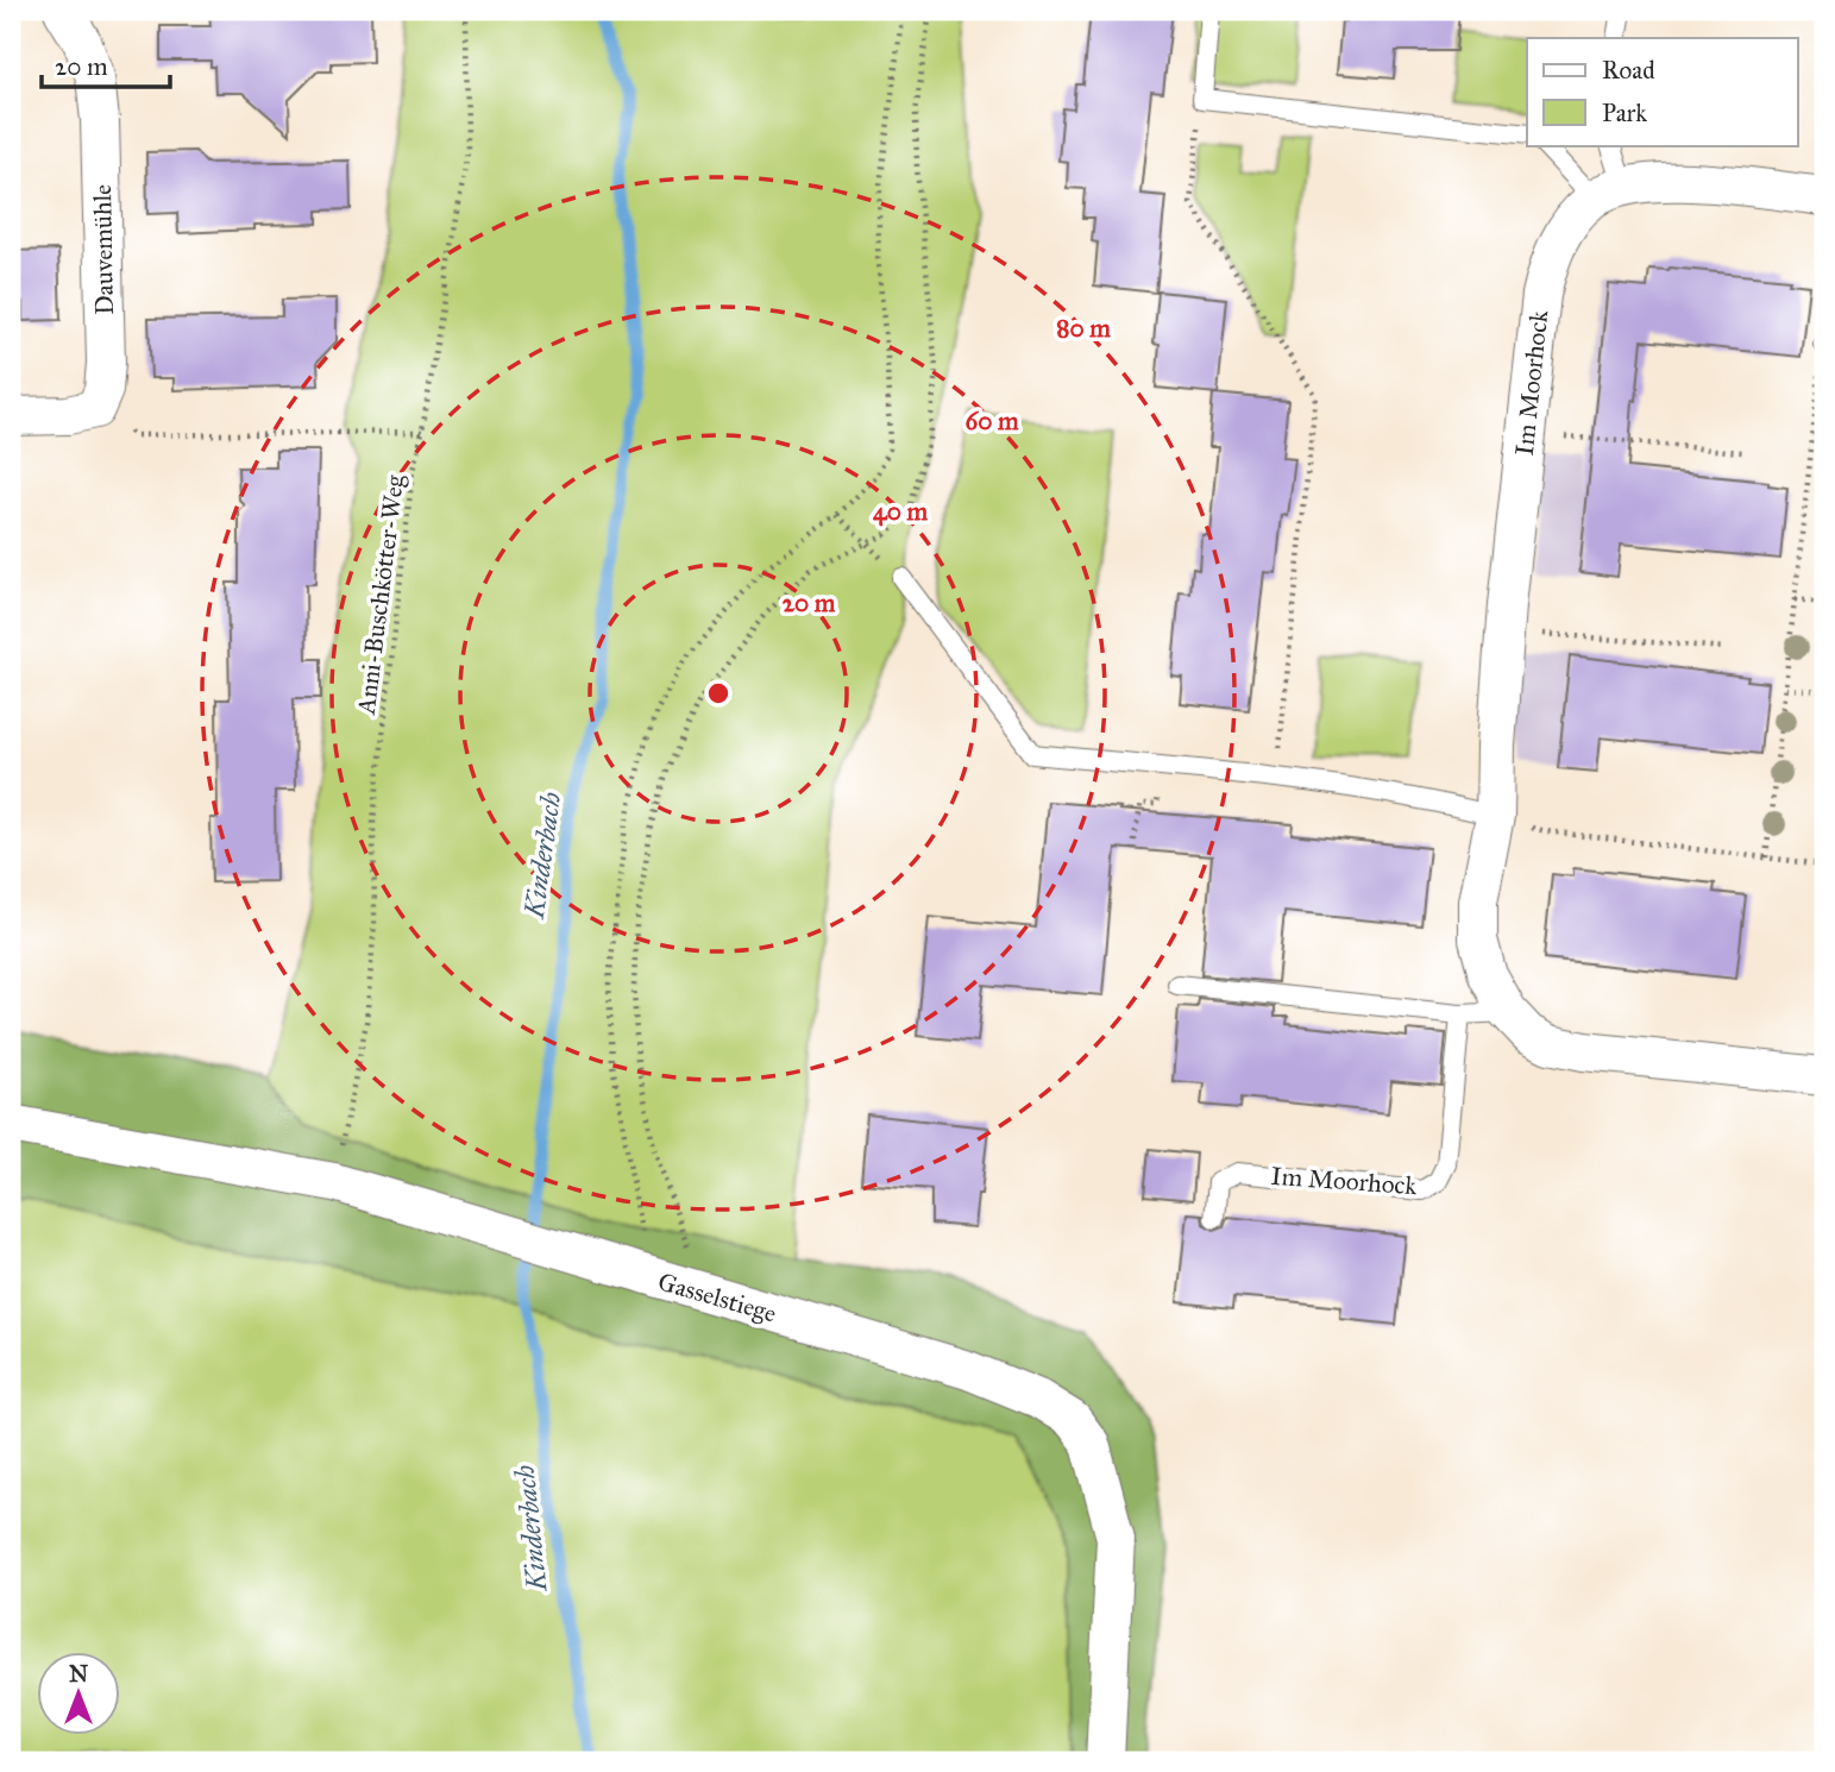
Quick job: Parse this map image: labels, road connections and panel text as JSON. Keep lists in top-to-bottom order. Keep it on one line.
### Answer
{"streets":{"street":["Dauvemühle","Im Moorhock","Gasselstiege"],"path":["Anni-Buschkötter-Weg"]},"crossings":[["Anni-Buschkötter-Weg","Gasselstiege"]],"water":["Kinderbach"],"legend":["Road","Park"],"scale_bar":"20 m","north":"top","rings":["80 m","60 m","40 m","20 m"]}
